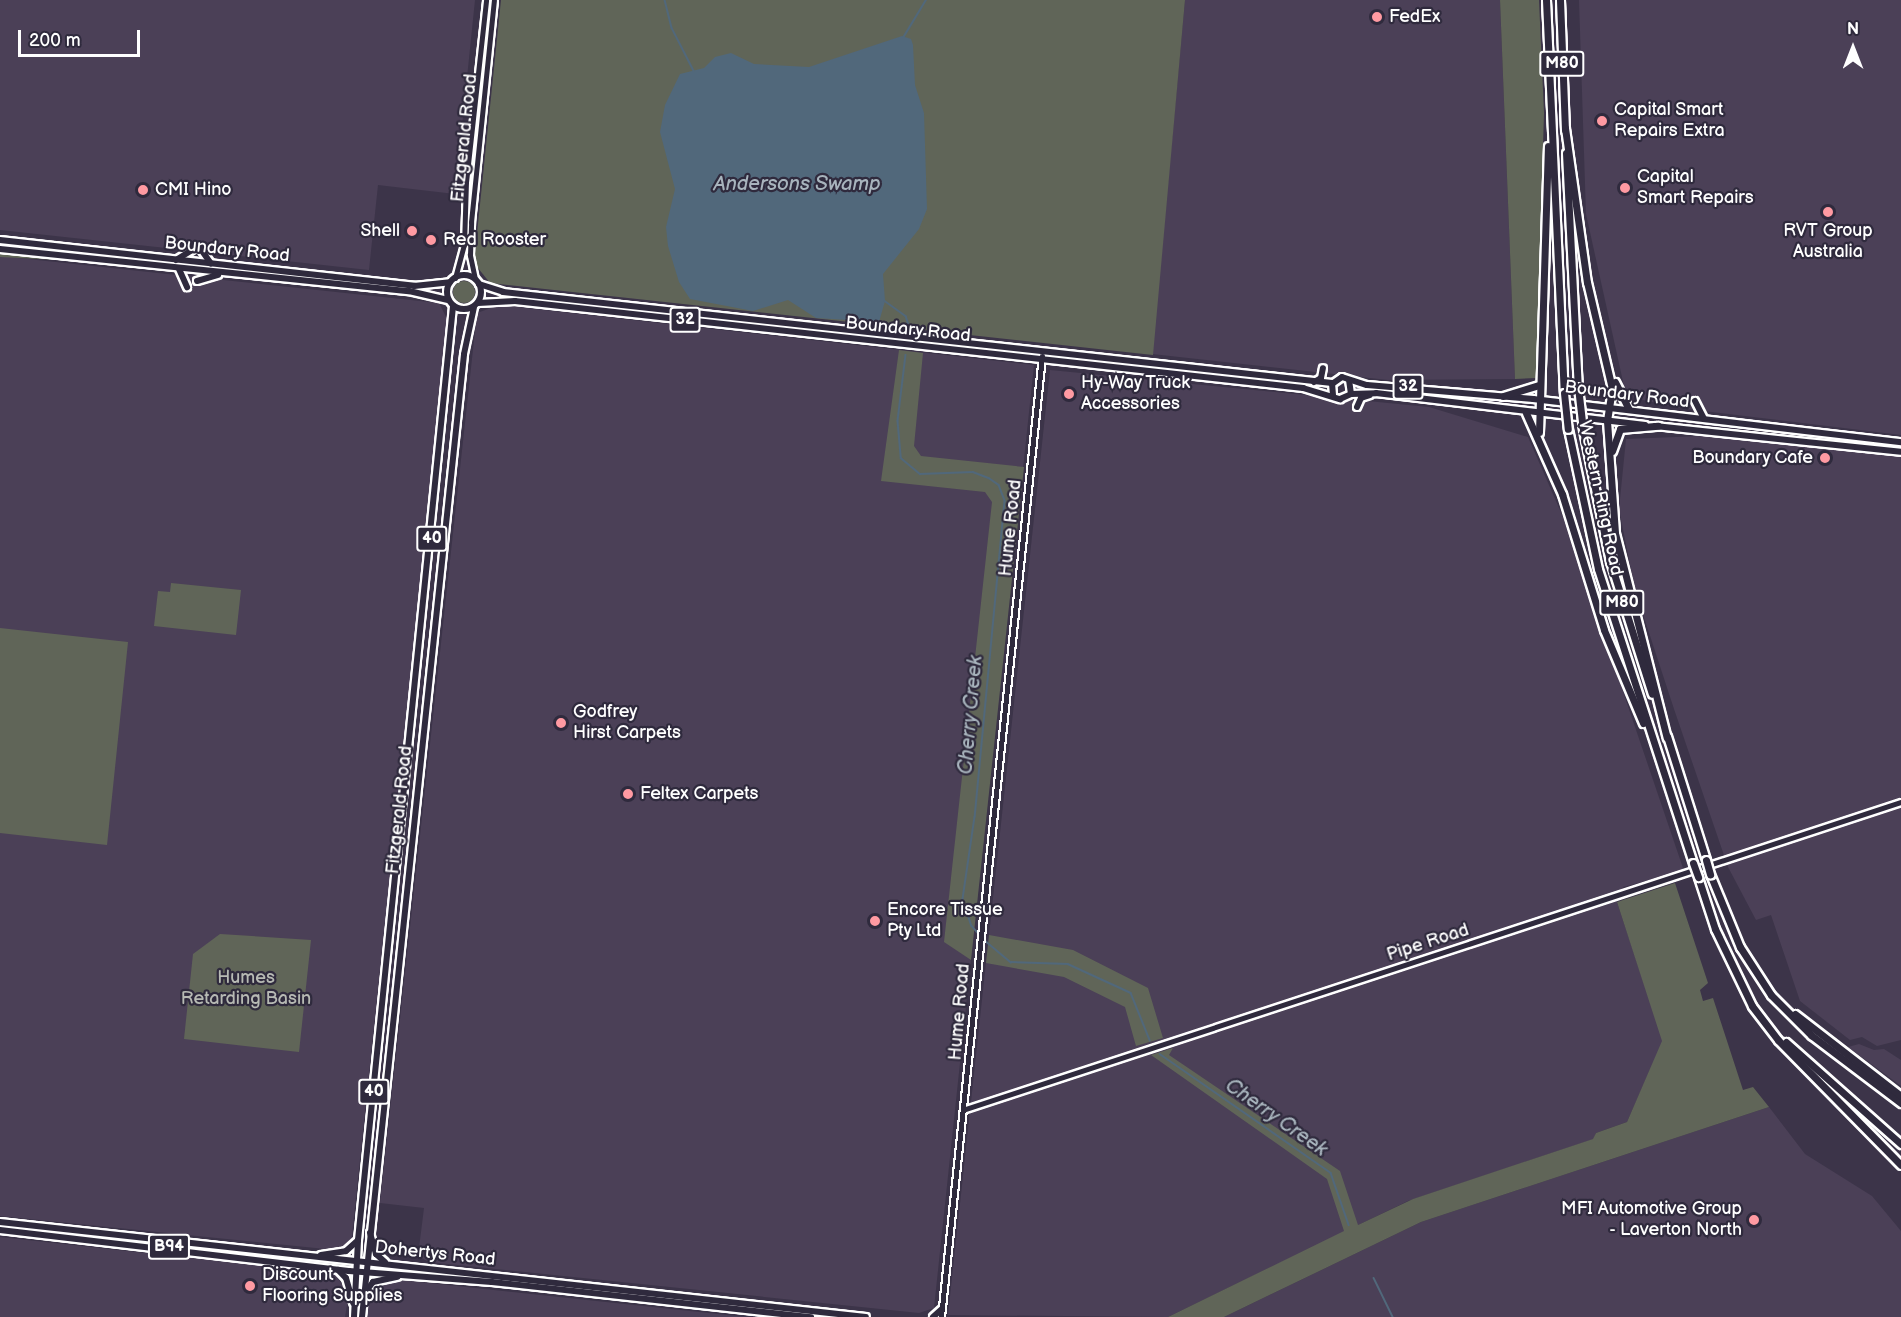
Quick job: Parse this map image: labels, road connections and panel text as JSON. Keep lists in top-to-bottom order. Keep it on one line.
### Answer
{"streets":{"highway":["M80","Western Ring Road"],"main road":["Fitzgerald Road","Boundary Road","32","40","B94","Dohertys Road"],"street":["Hume Road","Pipe Road"]},"crossings":[["Fitzgerald Road","Boundary Road"],["Fitzgerald Road","40"],["Fitzgerald Road","Dohertys Road"],["Boundary Road","32"],["Boundary Road","Hume Road"],["Boundary Road","40"],["Hume Road","Pipe Road"]],"water":["Andersons Swamp","Cherry Creek"],"parks":["Humes Retarding Basin"],"places":["FedEx","Capital Smart Repairs Extra","Capital Smart Repairs","CMI Hino","RVT Group Australia","Shell","Red Rooster","Hy-Way Truck Accessories","Boundary Cafe","Godfrey Hirst Carpets","Feltex Carpets","Encore Tissue Pty Ltd","MFI Automotive Group - Laverton North","Discount Flooring Supplies"],"scale_bar":"200 m","north":"top"}
